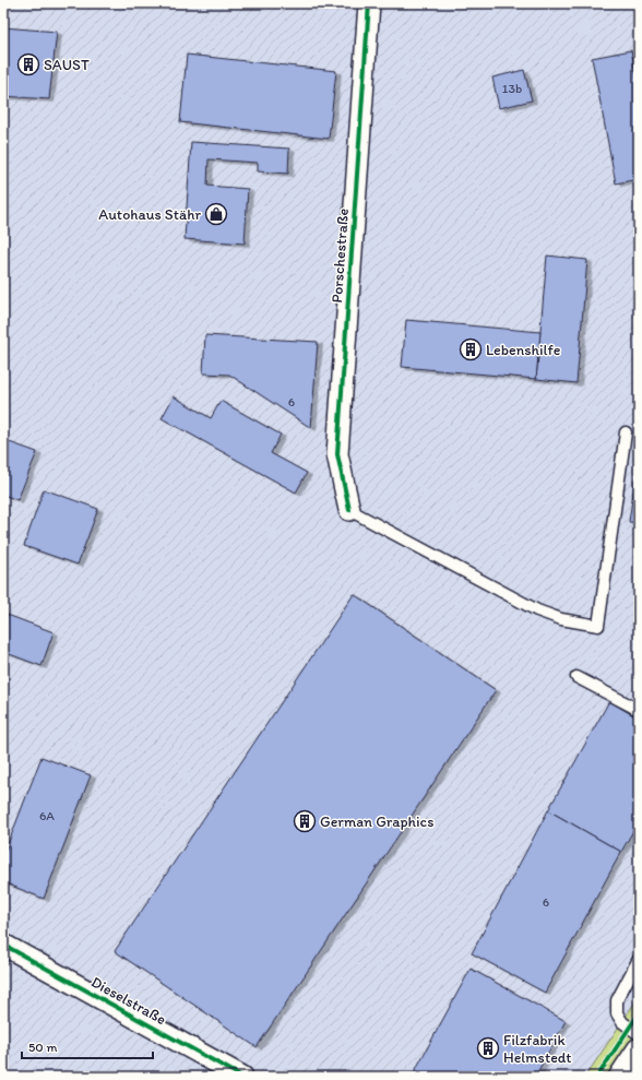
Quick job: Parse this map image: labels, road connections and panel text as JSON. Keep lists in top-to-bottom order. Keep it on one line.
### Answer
{"streets":{"street":["Porschestraße","Dieselstraße"]},"places":{"building":["SAUST","Lebenshilfe","German Graphics","Filzfabrik Helmstedt"],"shop":["Autohaus Stähr"]},"house_numbers":["13b","6","6A","6"],"scale_bar":"50 m"}
